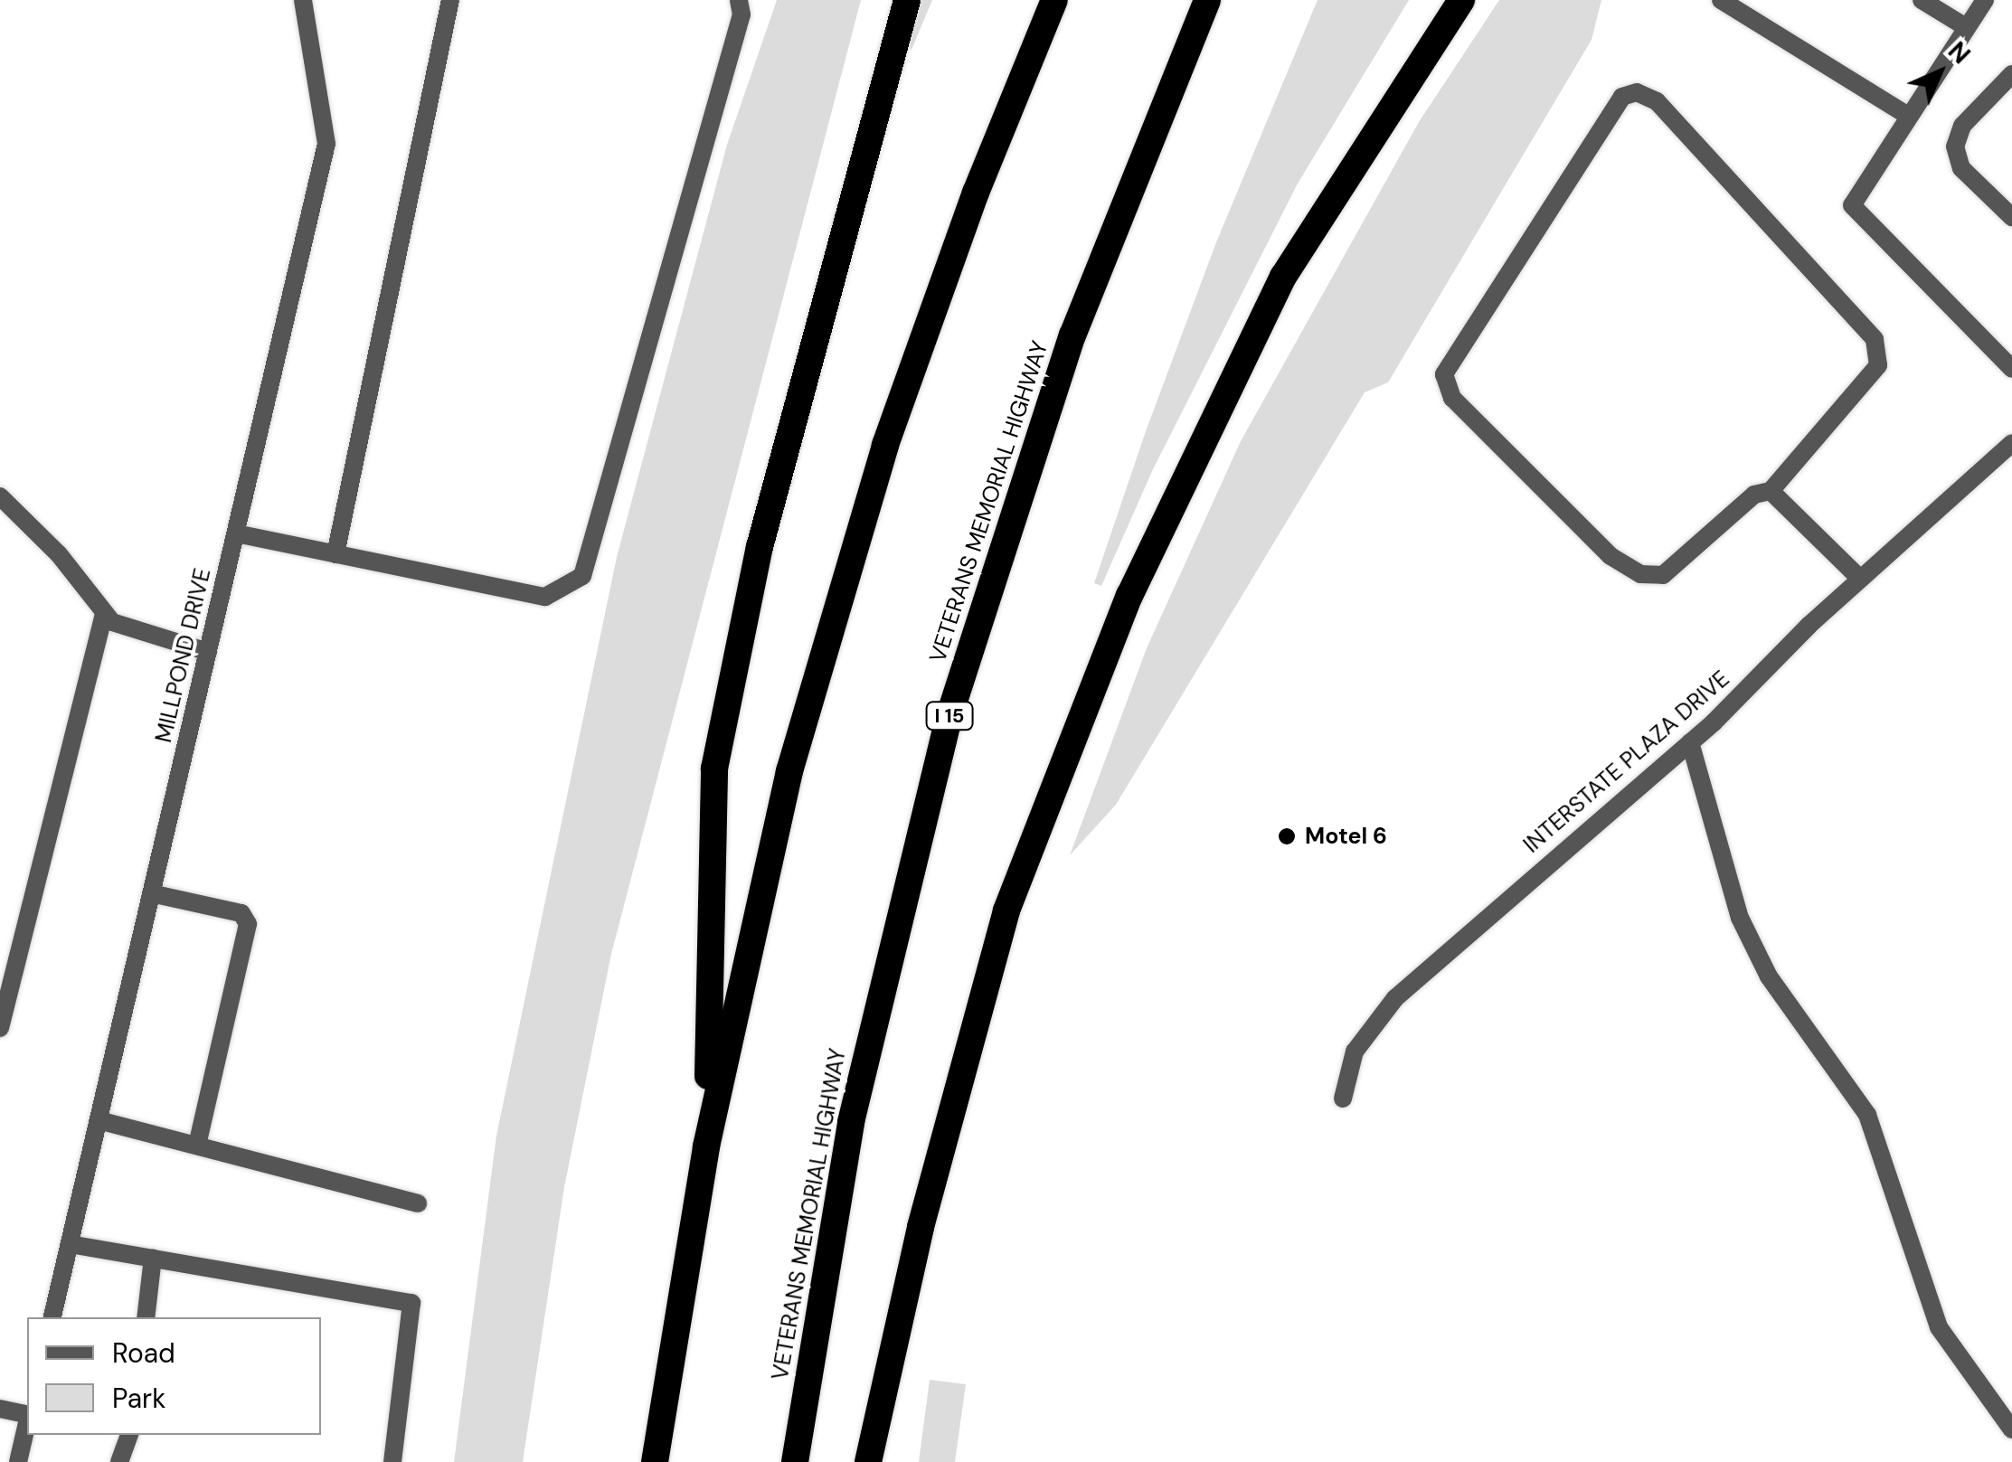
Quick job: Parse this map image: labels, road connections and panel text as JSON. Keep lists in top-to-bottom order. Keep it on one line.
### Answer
{"streets":{"highway":["VETERANS MEMORIAL HIGHWAY","I 15"],"street":["MILLPOND DRIVE","INTERSTATE PLAZA DRIVE"]},"places":["Motel 6"],"legend":["Road","Park"],"north":"top right"}
